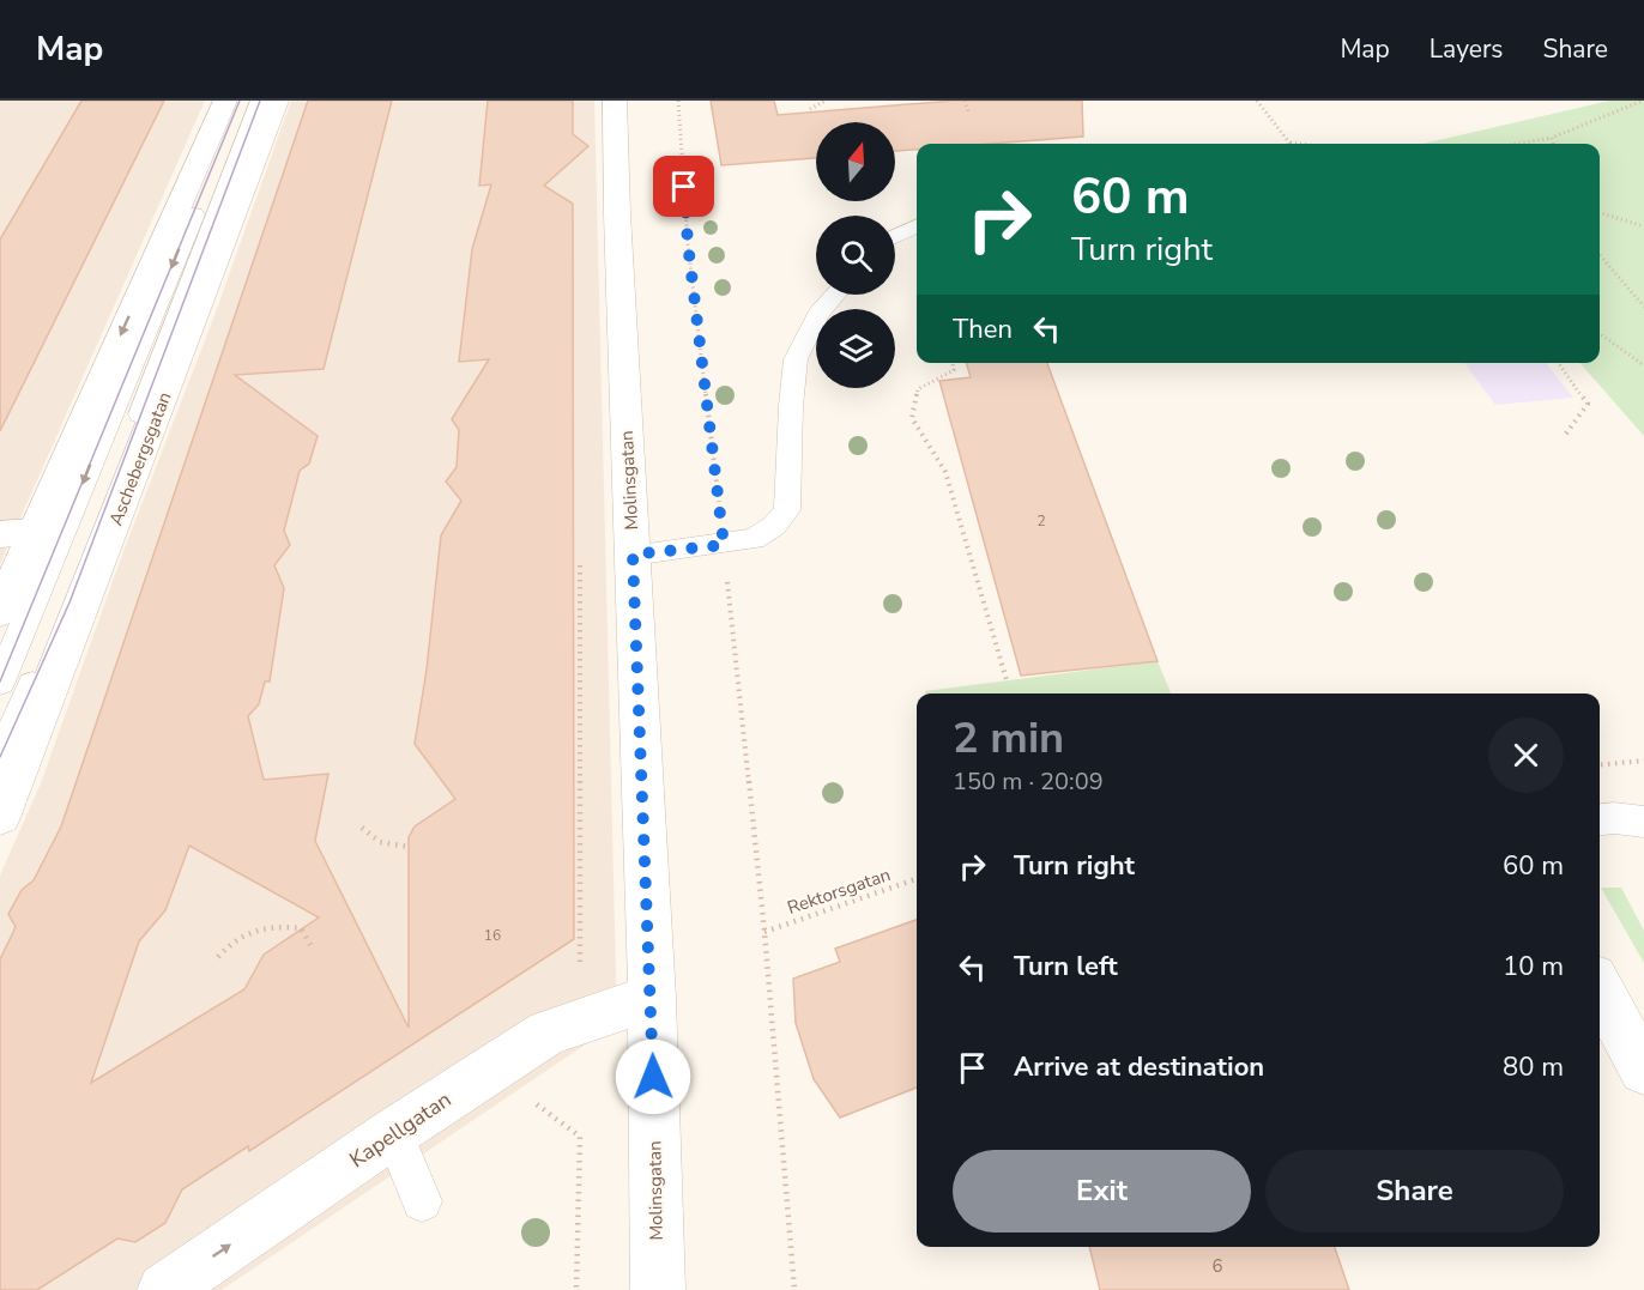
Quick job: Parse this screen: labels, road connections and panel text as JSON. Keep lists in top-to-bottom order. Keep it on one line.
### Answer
{"streets":{"street":["Aschebergsgatan","Molinsgatan","Kapellgatan"],"path":["Rektorsgatan"]},"crossings":[["Molinsgatan","Kapellgatan"]],"one_way":["Kapellgatan"],"house_numbers":["2","16","6"],"north":"top","page":{"header":"Map","nav":["Map","Layers","Share"],"turn":["60 m","Turn right"],"then":"Then","heading":["2 min","150 m · 20:09"],"list":[{"name":"Turn right","value":"60 m"},{"name":"Turn left","value":"10 m"},{"name":"Arrive at destination","value":"80 m"}],"buttons":["Exit","Share"]}}
